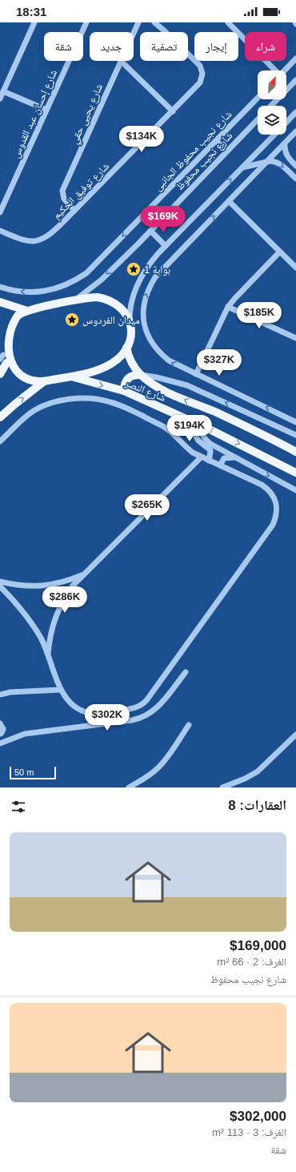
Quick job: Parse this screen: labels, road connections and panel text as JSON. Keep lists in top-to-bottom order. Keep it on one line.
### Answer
{"streets":{"main road":["شارع النصر"],"street":["شارع إحسان عبد القدوس","شارع يحيى حقي","شارع نجيب محفوظ الجانبى","شارع نجيب محفوظ","شارع توفيق الحكيم"]},"crossings":[["شارع يحيى حقي","شارع توفيق الحكيم"],["شارع نجيب محفوظ","شارع النصر"]],"one_way":["شارع نجيب محفوظ"],"places":{"place":["بوابة 1","ميدان الفردوس"]},"scale_bar":"50 m","north":"top right","page":{"status":"18:31","chip":["شراء","إيجار","تصفية","جديد","شقة"],"price":["$134K","$169K","$185K","$327K","$194K","$265K","$286K","$302K"],"scale":"50 m","heading":"العقارات: 8","list":[{"name":"$169,000","note":"الغرف: 2 · 66 m² · شارع نجيب محفوظ"},{"name":"$302,000","note":"الغرف: 3 · 113 m² · شقة"}]}}
